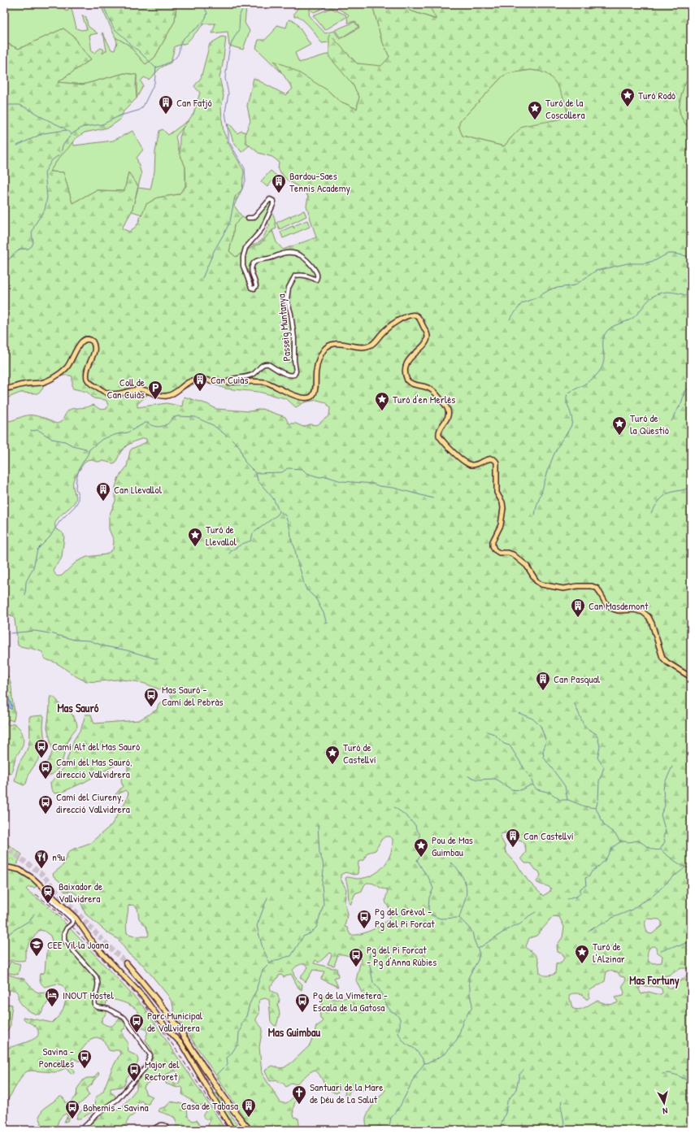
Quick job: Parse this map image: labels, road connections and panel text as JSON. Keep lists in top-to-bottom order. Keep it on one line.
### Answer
{"streets":{"street":["Passeig Muntanya"]},"districts":["Mas Sauró","Mas Fortuny","Mas Guimbau"],"places":{"place":["Turó Rodó","Turó de la Coscollera","Turó d'en Merlès","Turó de la Qüestió","Turó de Llevallol","Turó de Castellví","Pou de Mas Guimbau","Turó de l'Alzinar"],"building":["Can Fatjó","Bardou-Saes Tennis Academy","Can Cuiàs","Can Llevallol","Can Masdemont","Can Pasqual","Can Castellví","Casa de Tabasa"],"parking":["Coll de Can Cuiàs"],"bus stop":["Mas Sauró - Camí del Pebràs","Camí Alt del Mas Sauró","Camí del Mas Sauró, direcció Vallvidrera","Camí del Ciureny, direcció Vallvidrera","Pg del Grèvol - Pg del Pi Forcat","Pg del Pi Forcat - Pg d'Anna Rúbies","Pg de la Vimetera - Escala de la Gatosa","Parc Municipal de Vallvidrera","Savina - Poncelles","Major del Rectoret","Bohemis - Savina"],"restaurant":["n9u"],"station":["Baixador de Vallvidrera"],"school or university":["CEE Vil·la Joana"],"hotel":["INOUT Hostel"],"church":["Santuari de la Mare de Déu de La Salut"]},"north":"bottom"}
